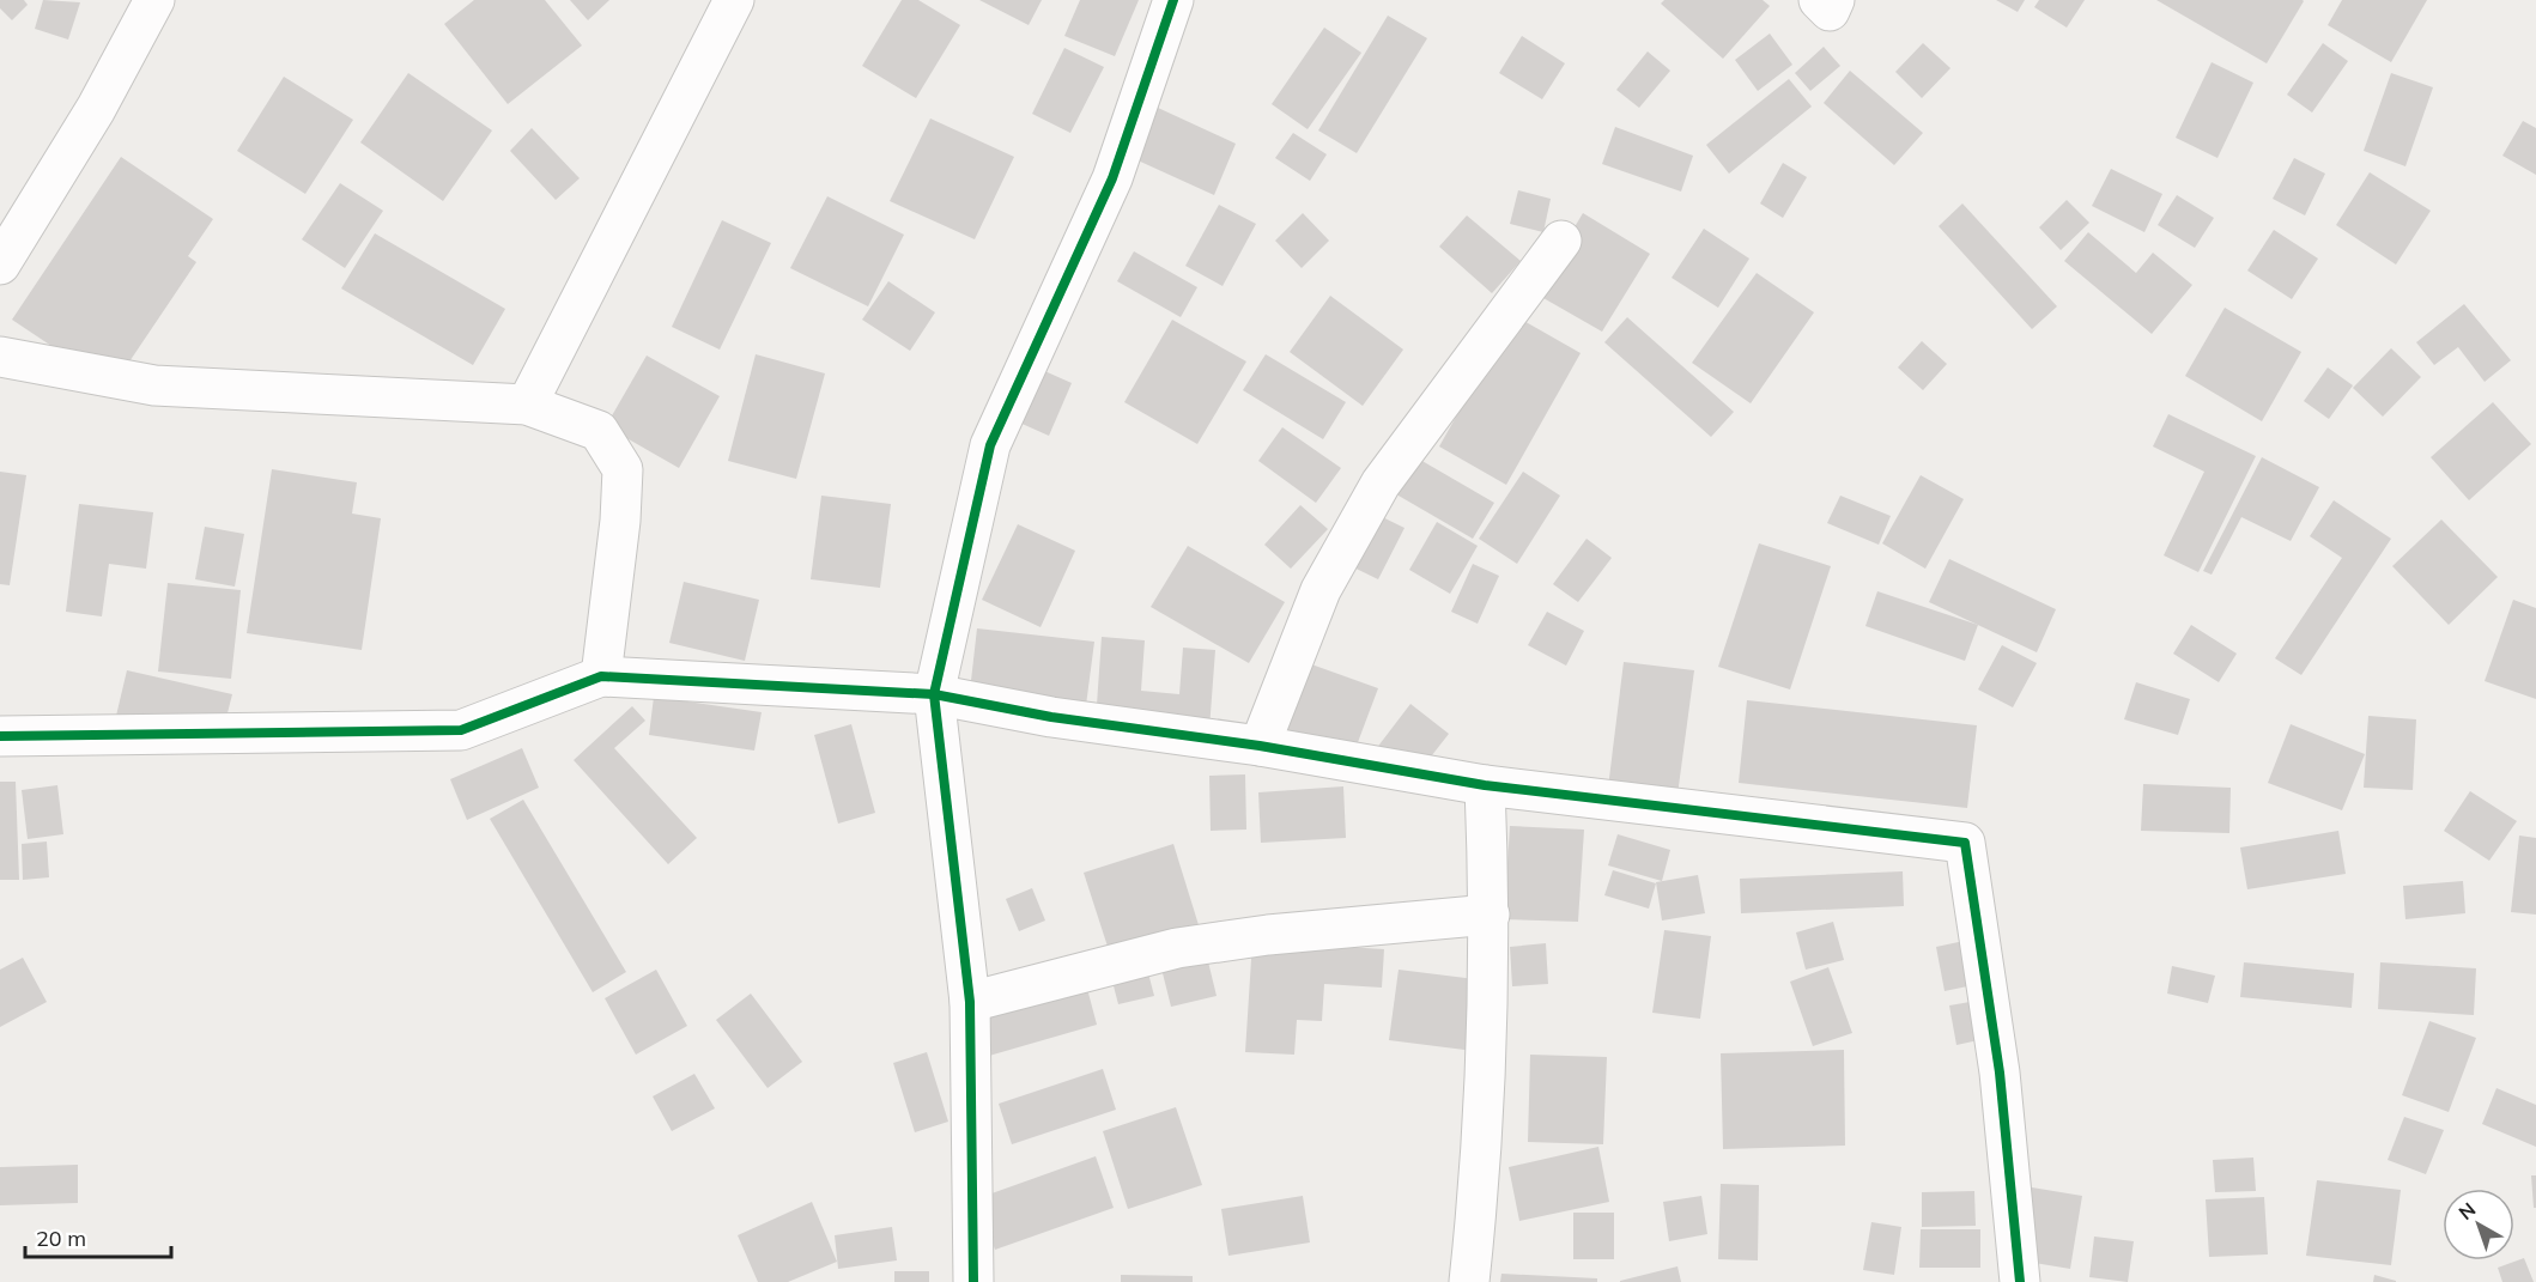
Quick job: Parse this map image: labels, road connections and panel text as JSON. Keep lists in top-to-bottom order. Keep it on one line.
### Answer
{"scale_bar":"20 m","north":"top left"}
